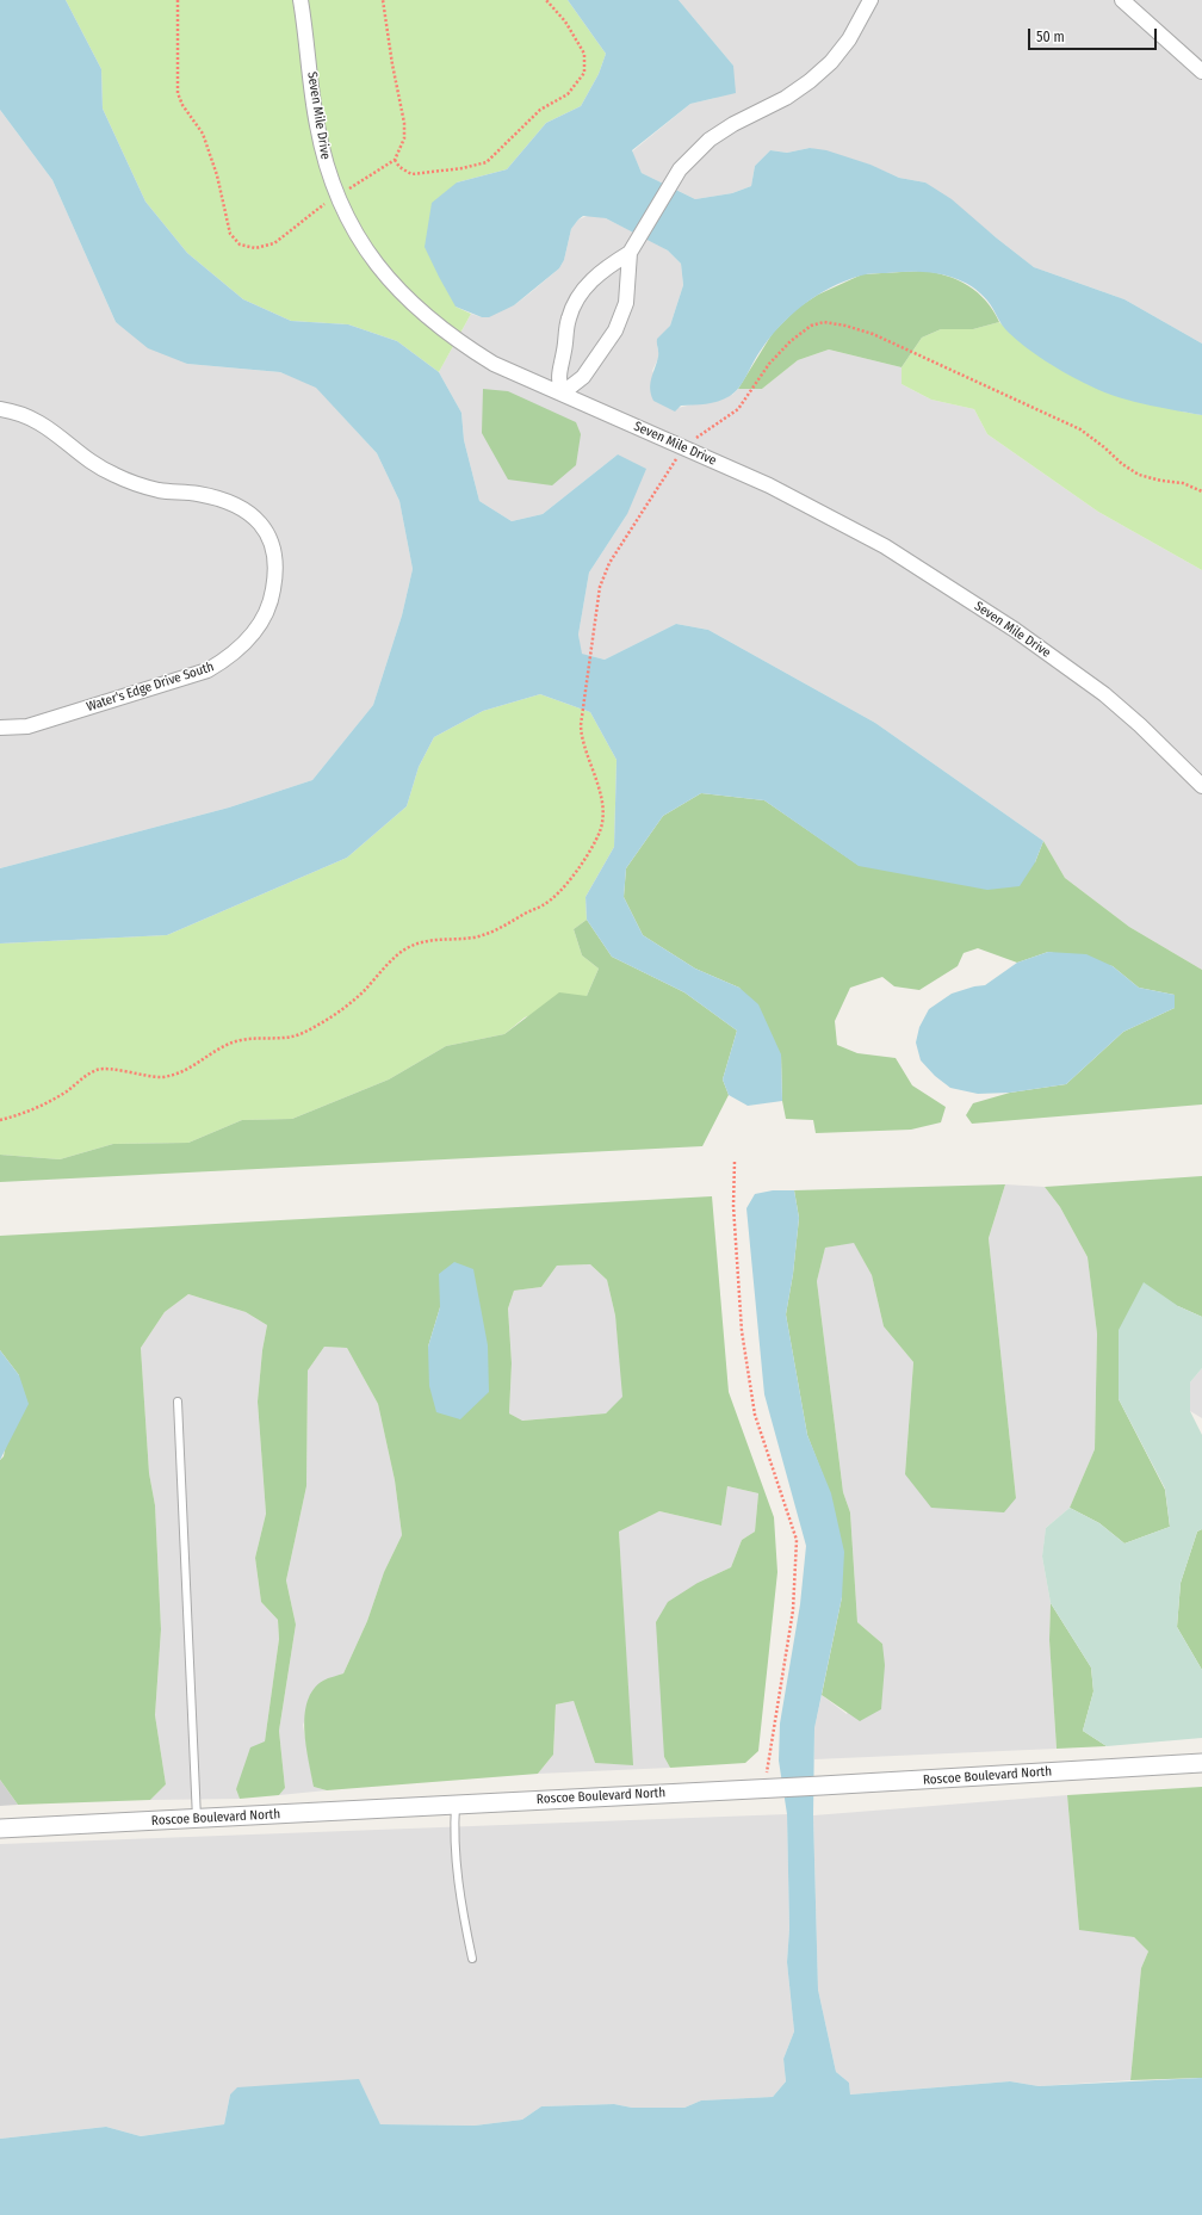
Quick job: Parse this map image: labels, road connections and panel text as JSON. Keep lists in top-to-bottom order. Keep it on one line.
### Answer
{"streets":{"street":["Seven Mile Drive","Water's Edge Drive South","Roscoe Boulevard North"]},"scale_bar":"50 m"}
